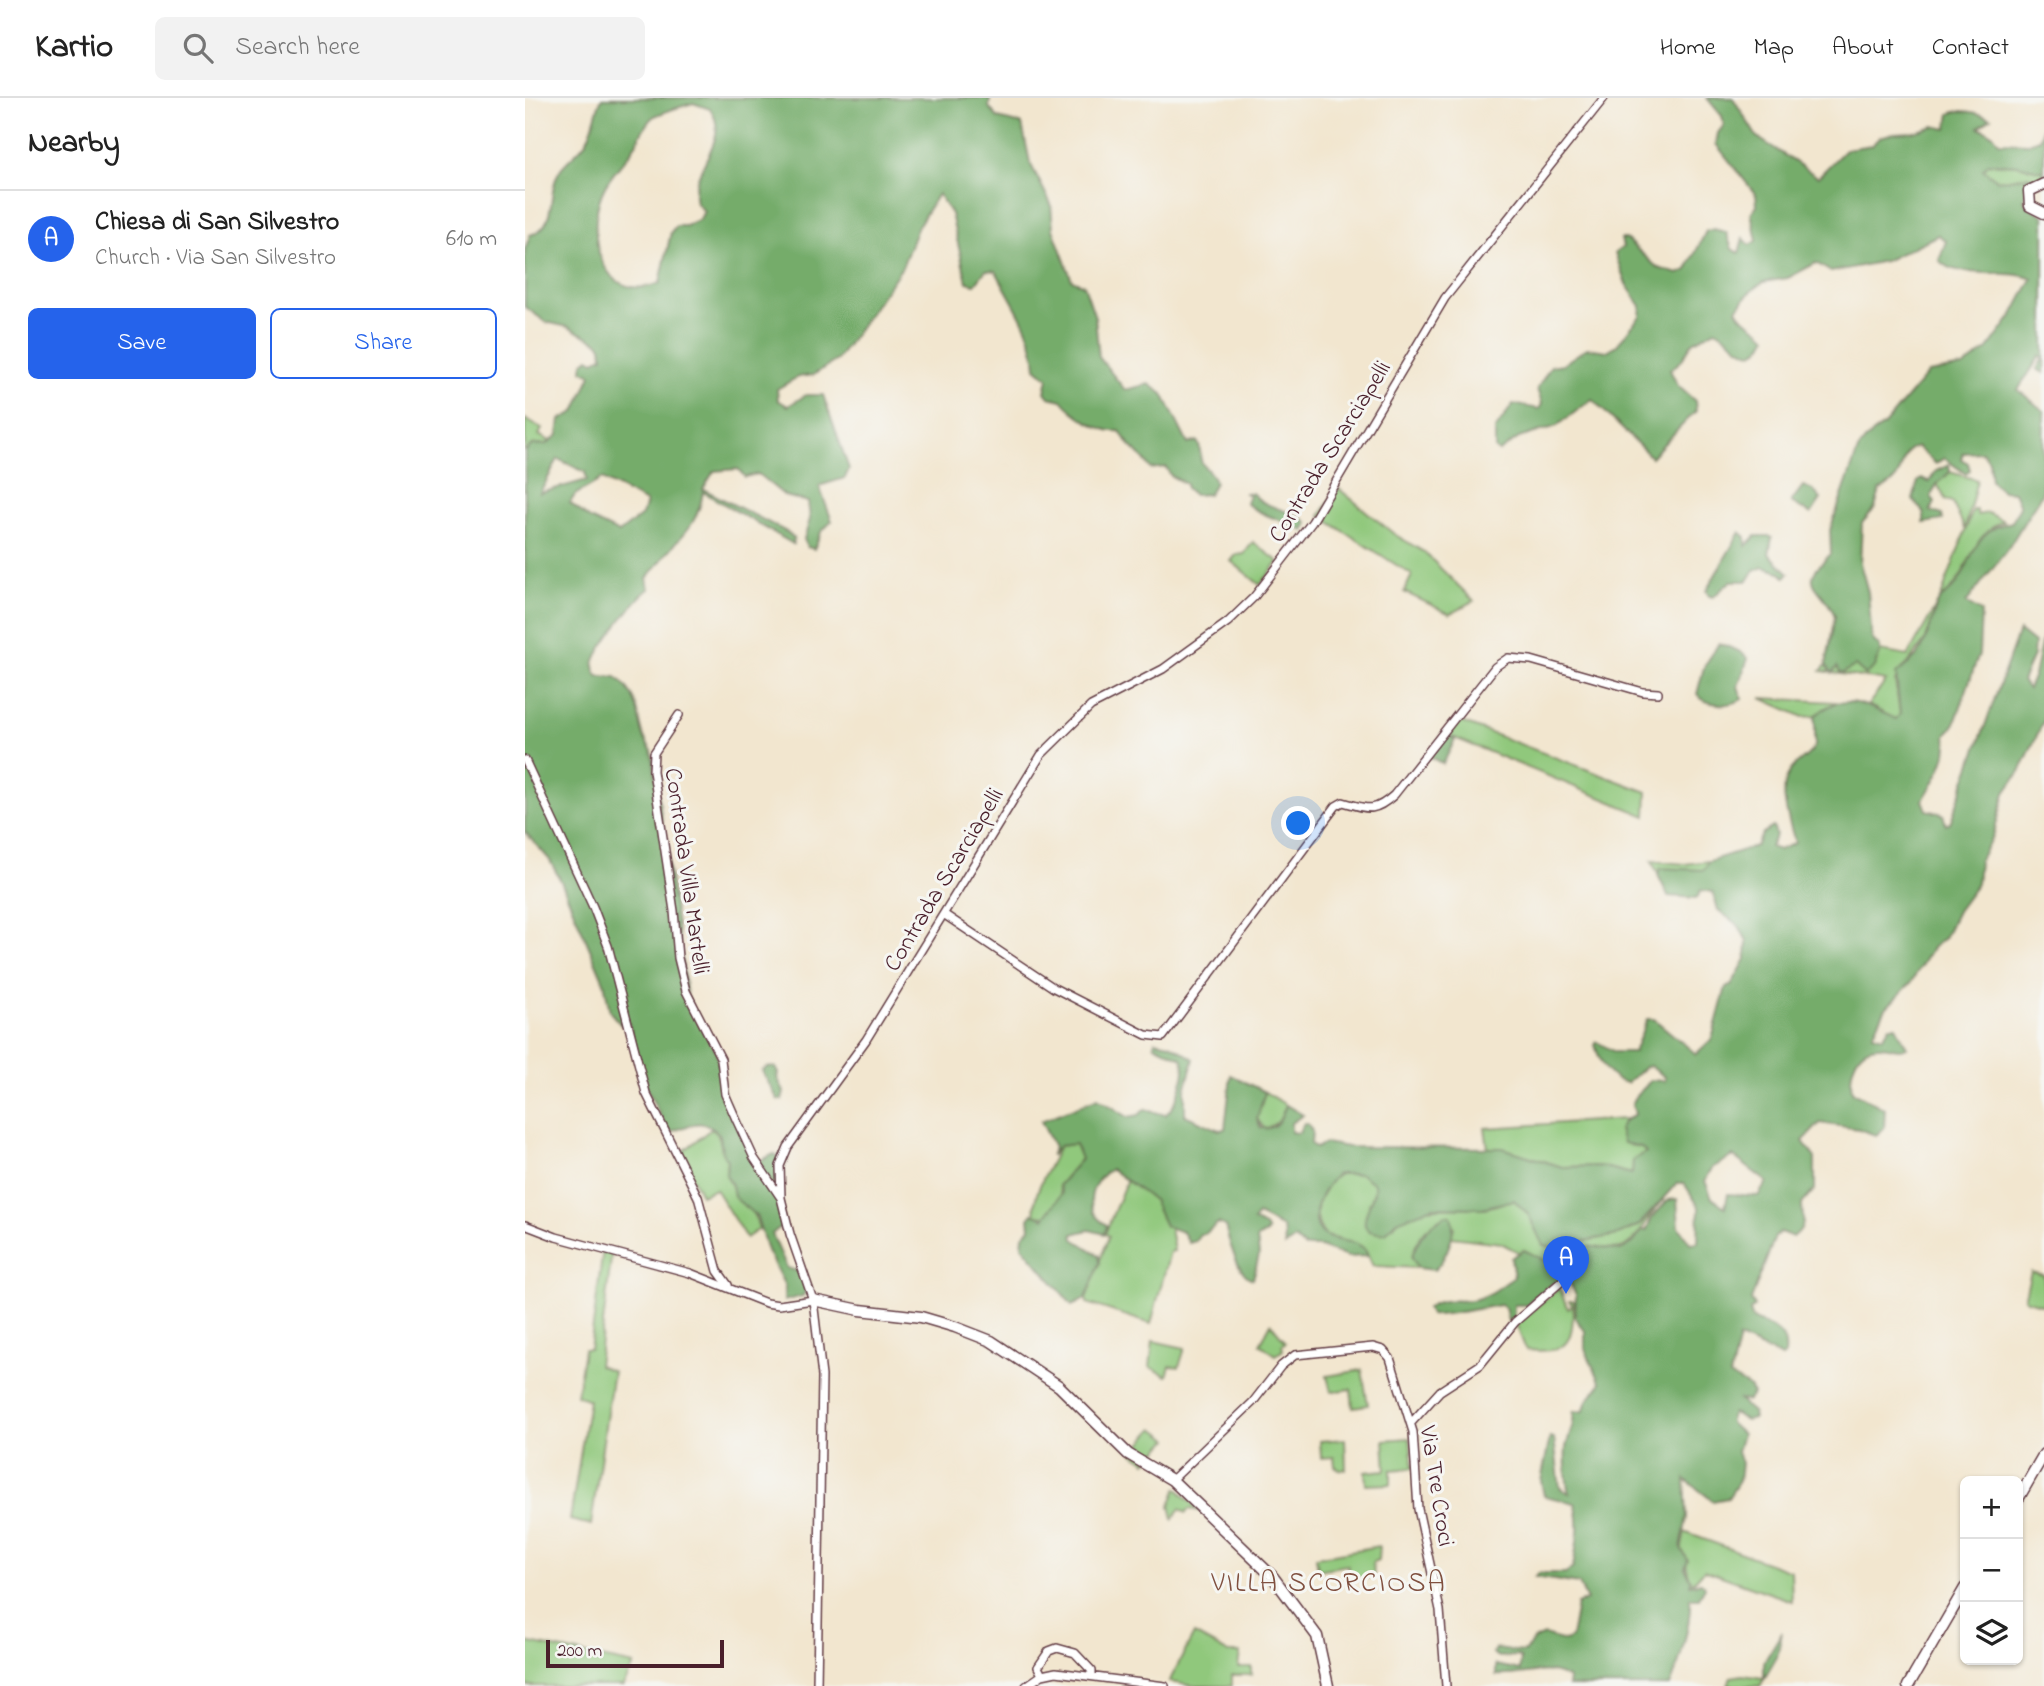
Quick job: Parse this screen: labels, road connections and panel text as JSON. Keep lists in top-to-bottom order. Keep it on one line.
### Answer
{"streets":{"street":["Contrada Scarciapelli","Contrada Villa Martelli","Via Tre Croci"]},"crossings":[["Contrada Scarciapelli","Contrada Villa Martelli"]],"districts":["VILLA SCORCIOSA"],"scale_bar":"200 m","page":{"header":"Kartio","search":"Search here","nav":["Home","Map","About","Contact"],"heading":"Nearby","list":[{"mark":"A","name":"Chiesa di San Silvestro","note":"Church · Via San Silvestro","value":"610 m"}],"buttons":["Save","Share"],"pins":"A","map_buttons":["+","−"],"scale":"200 m"}}
